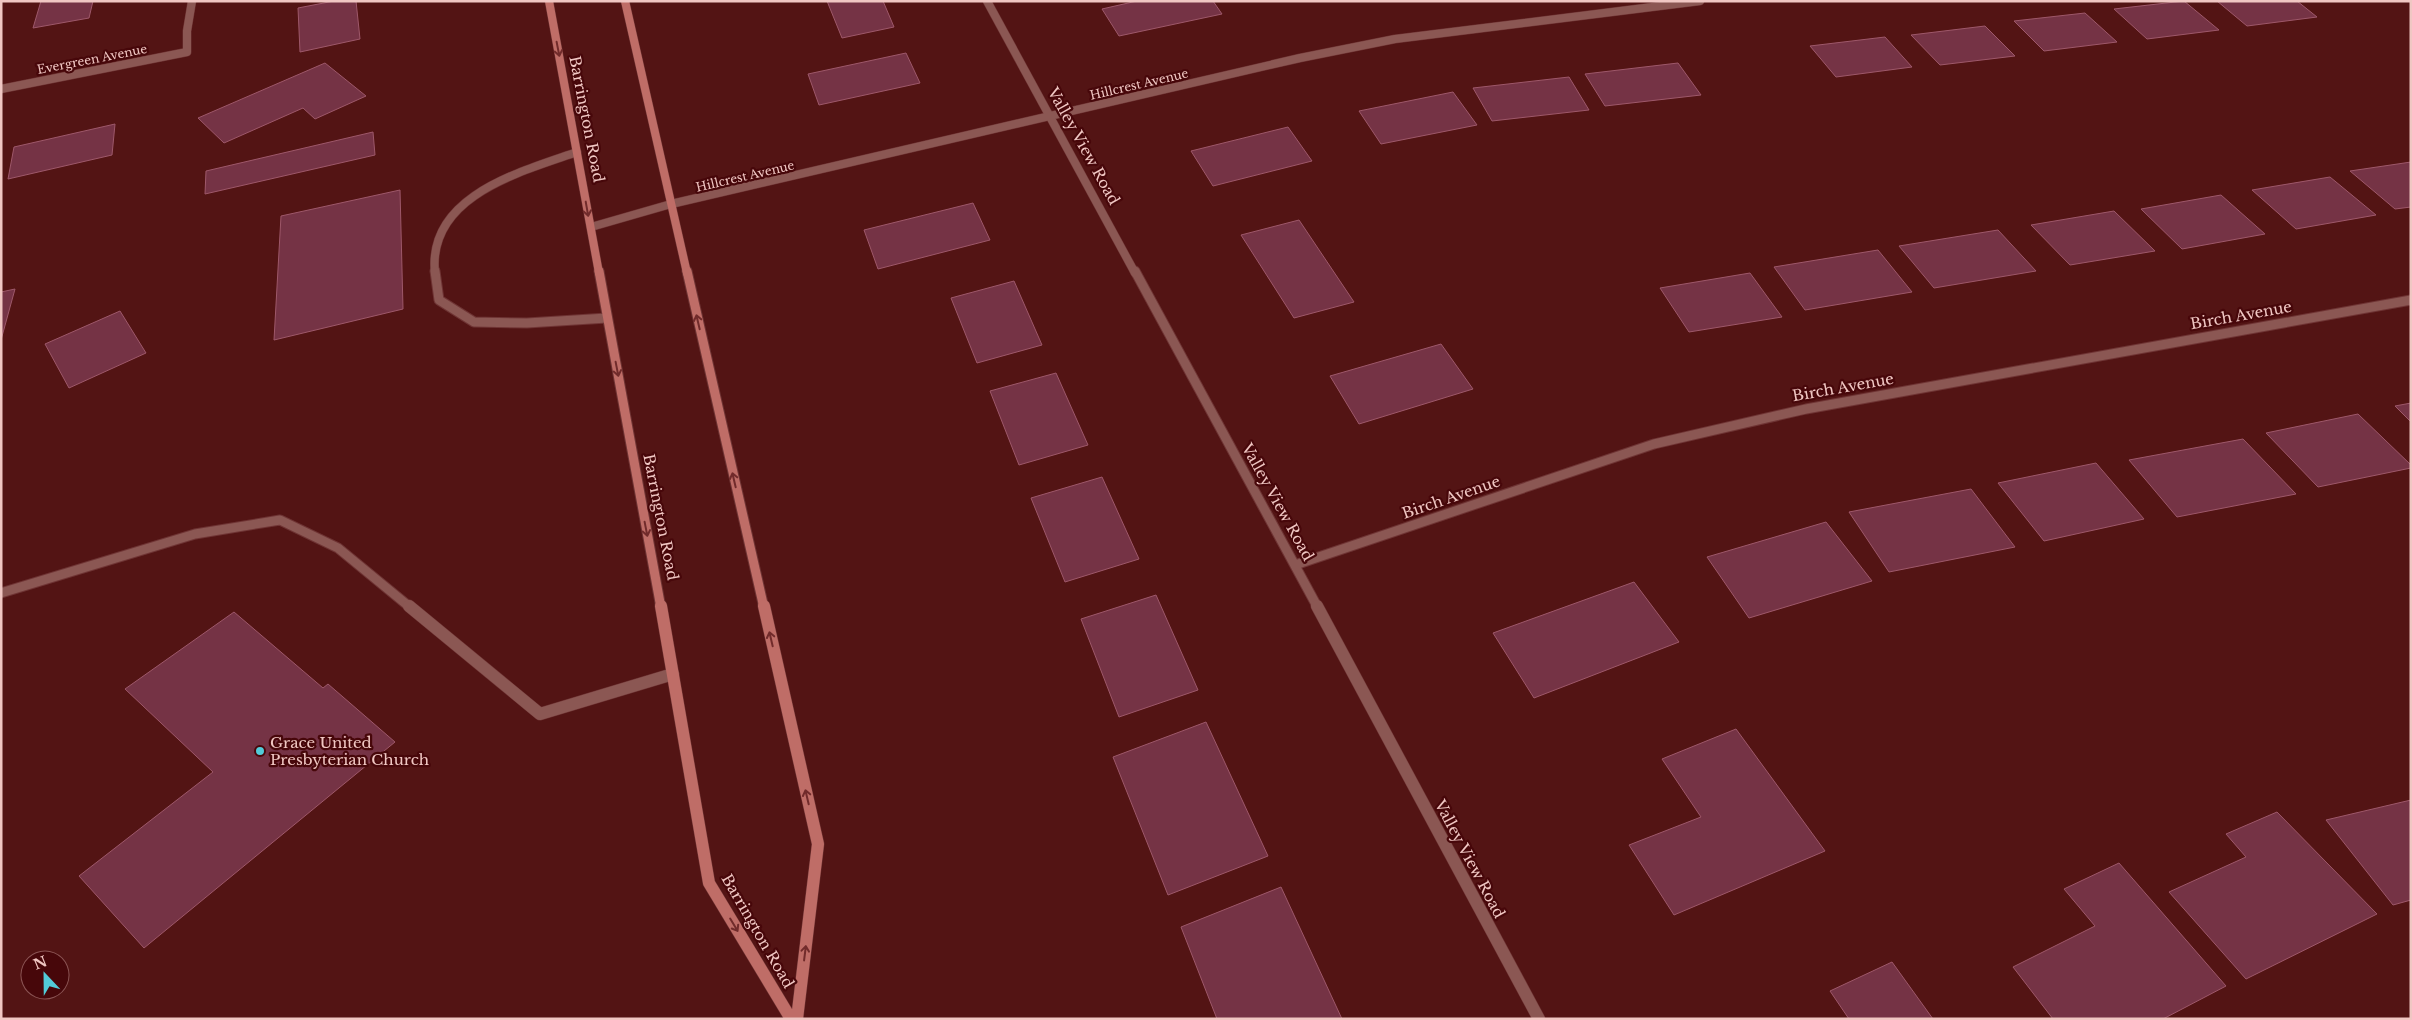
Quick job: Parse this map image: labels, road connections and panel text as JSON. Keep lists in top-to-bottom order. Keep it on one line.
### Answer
{"streets":{"main road":["Barrington Road"],"street":["Evergreen Avenue","Hillcrest Avenue","Valley View Road","Birch Avenue"]},"crossings":[["Hillcrest Avenue","Barrington Road"],["Hillcrest Avenue","Valley View Road"],["Valley View Road","Birch Avenue"]],"places":["Grace United Presbyterian Church"],"north":"top"}
